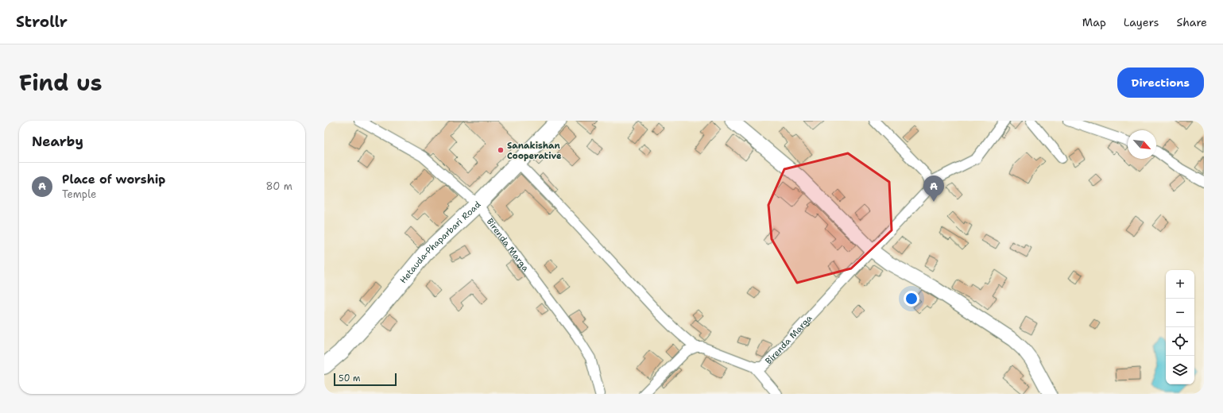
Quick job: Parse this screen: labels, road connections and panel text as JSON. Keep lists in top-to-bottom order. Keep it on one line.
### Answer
{"streets":{"highway":["Hetauda-Phaparbari Road"],"street":["Birenda Marga"]},"crossings":[["Hetauda-Phaparbari Road","Birenda Marga"]],"places":["Sanakishan Cooperative"],"scale_bar":"50 m","north":"bottom right","page":{"header":"Strollr","nav":["Map","Layers","Share"],"title":"Find us","buttons":"Directions","heading":"Nearby","list":[{"mark":"A","name":"Place of worship","note":"Temple","value":"80 m"}],"pins":"A","map_buttons":["+","−"],"scale":"50 m"}}
